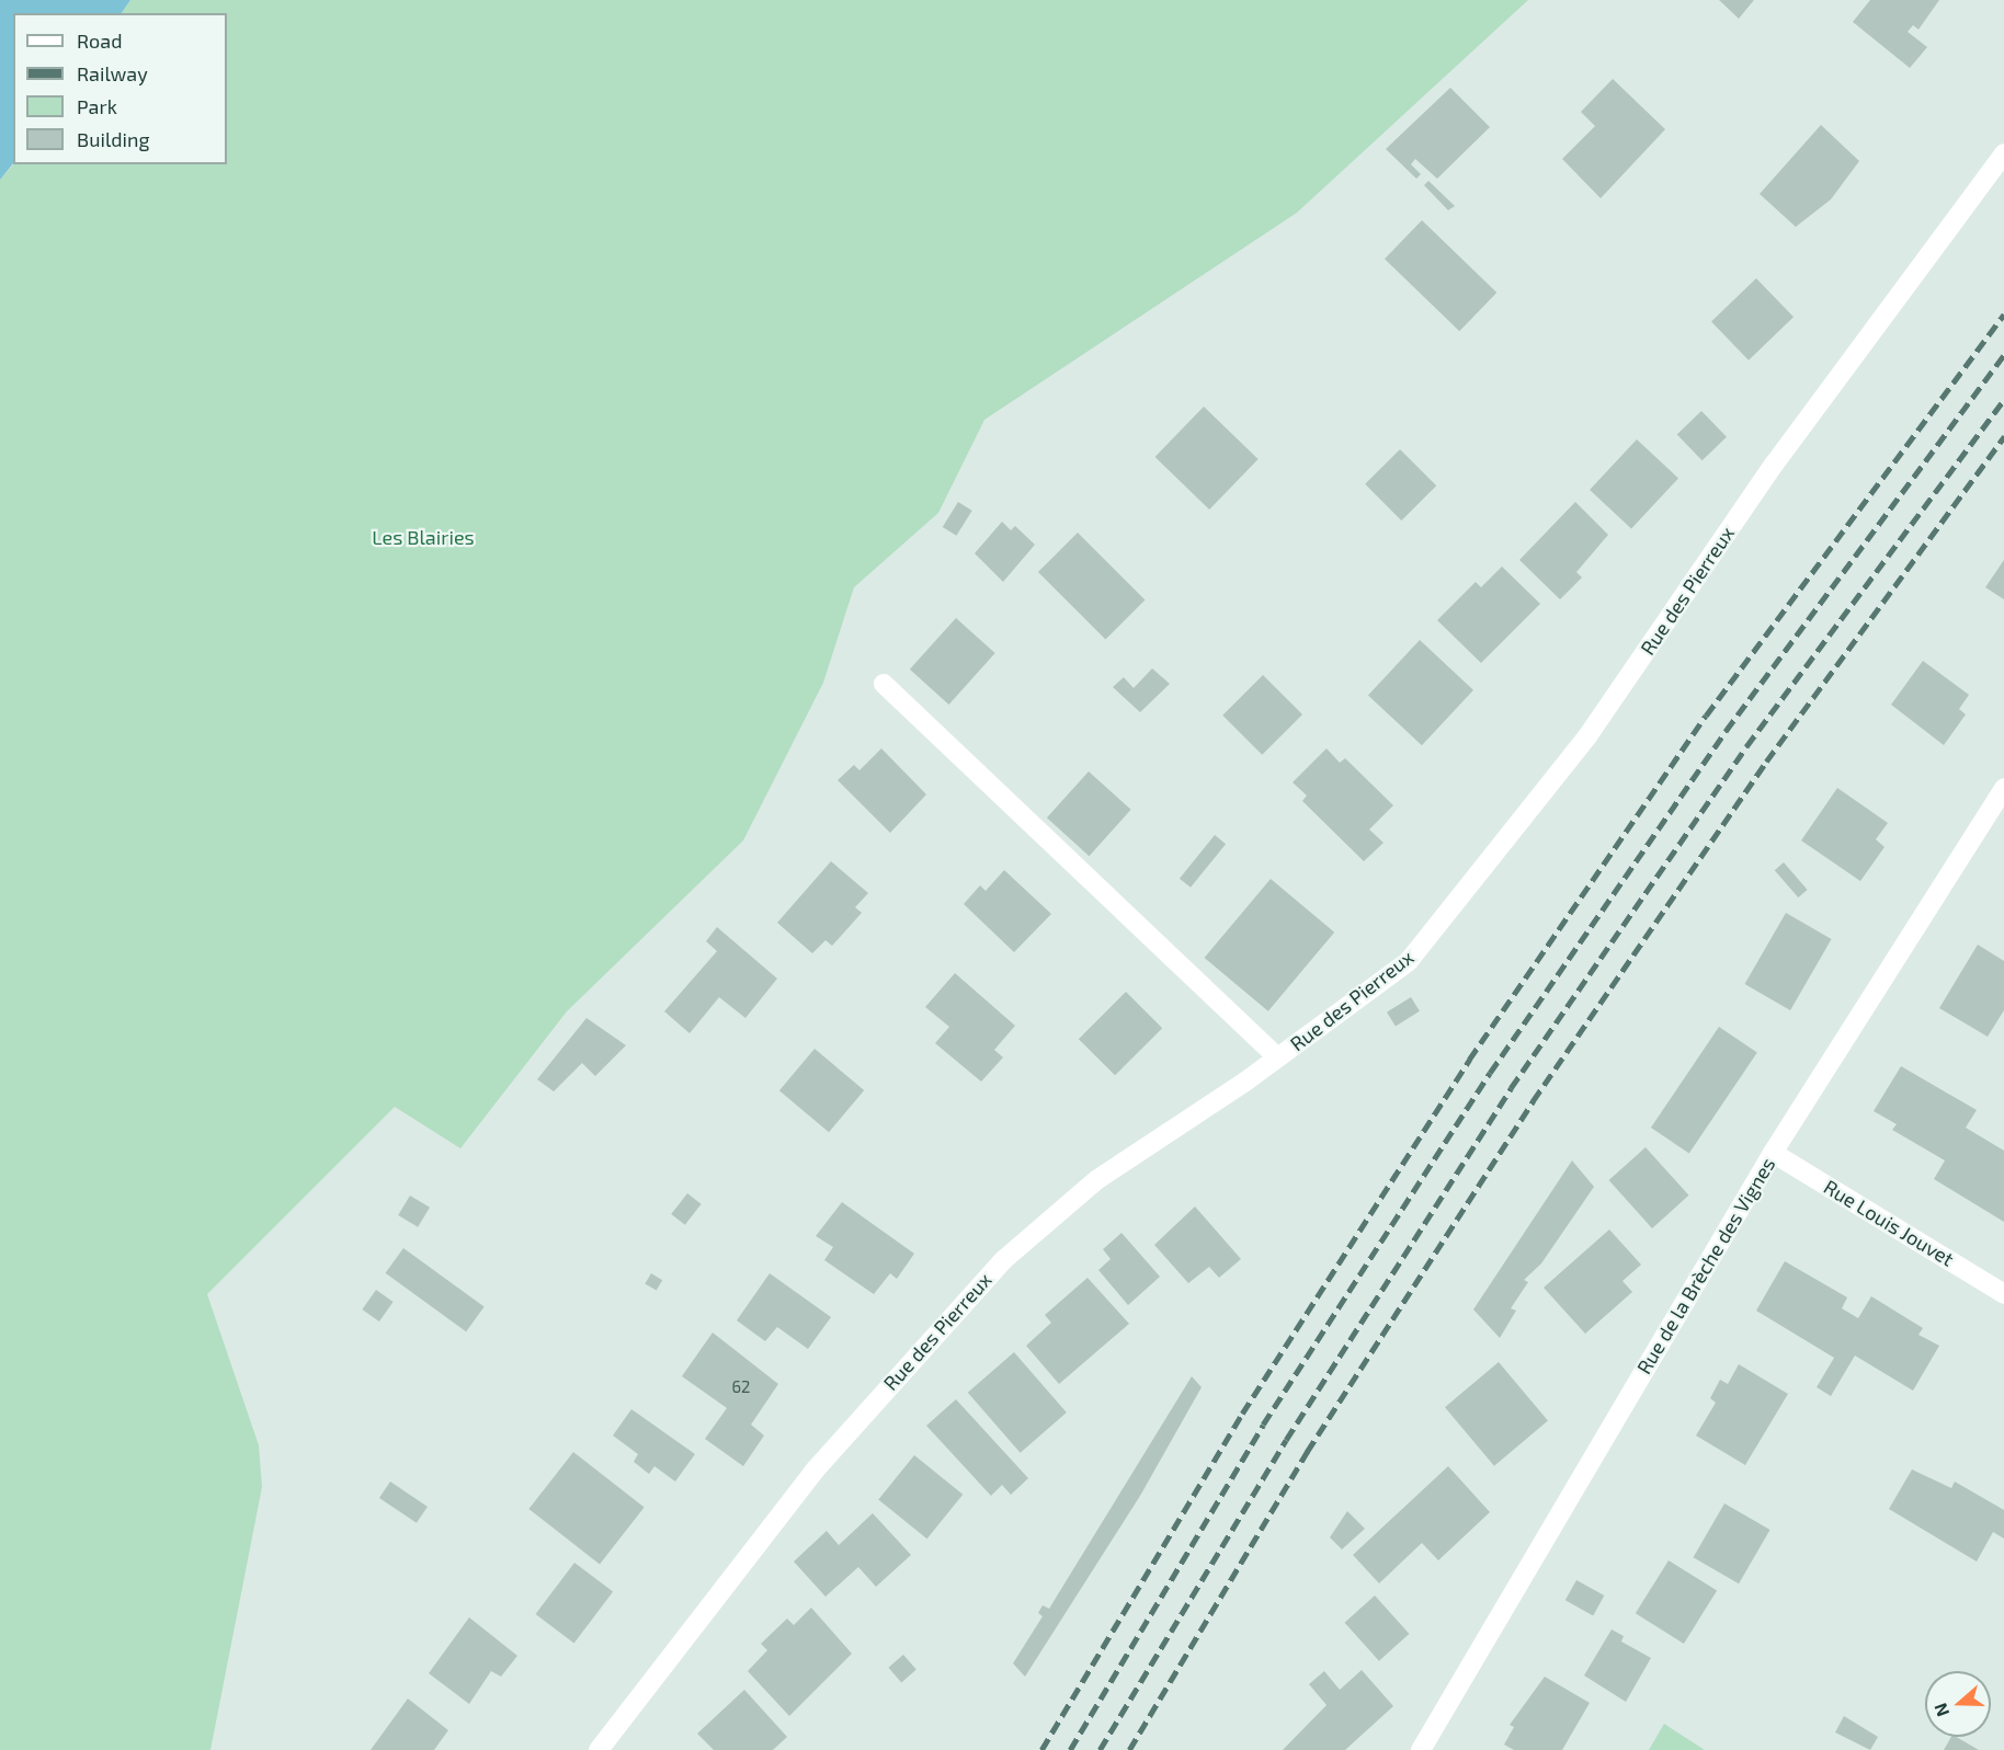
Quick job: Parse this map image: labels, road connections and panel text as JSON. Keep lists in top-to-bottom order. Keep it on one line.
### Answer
{"streets":{"street":["Rue des Pierreux","Rue Louis Jouvet","Rue de la Brèche des Vignes"]},"crossings":[["Rue Louis Jouvet","Rue de la Brèche des Vignes"]],"parks":["Les Blairies"],"house_numbers":["62"],"legend":["Road","Railway","Park","Building"],"north":"left"}
